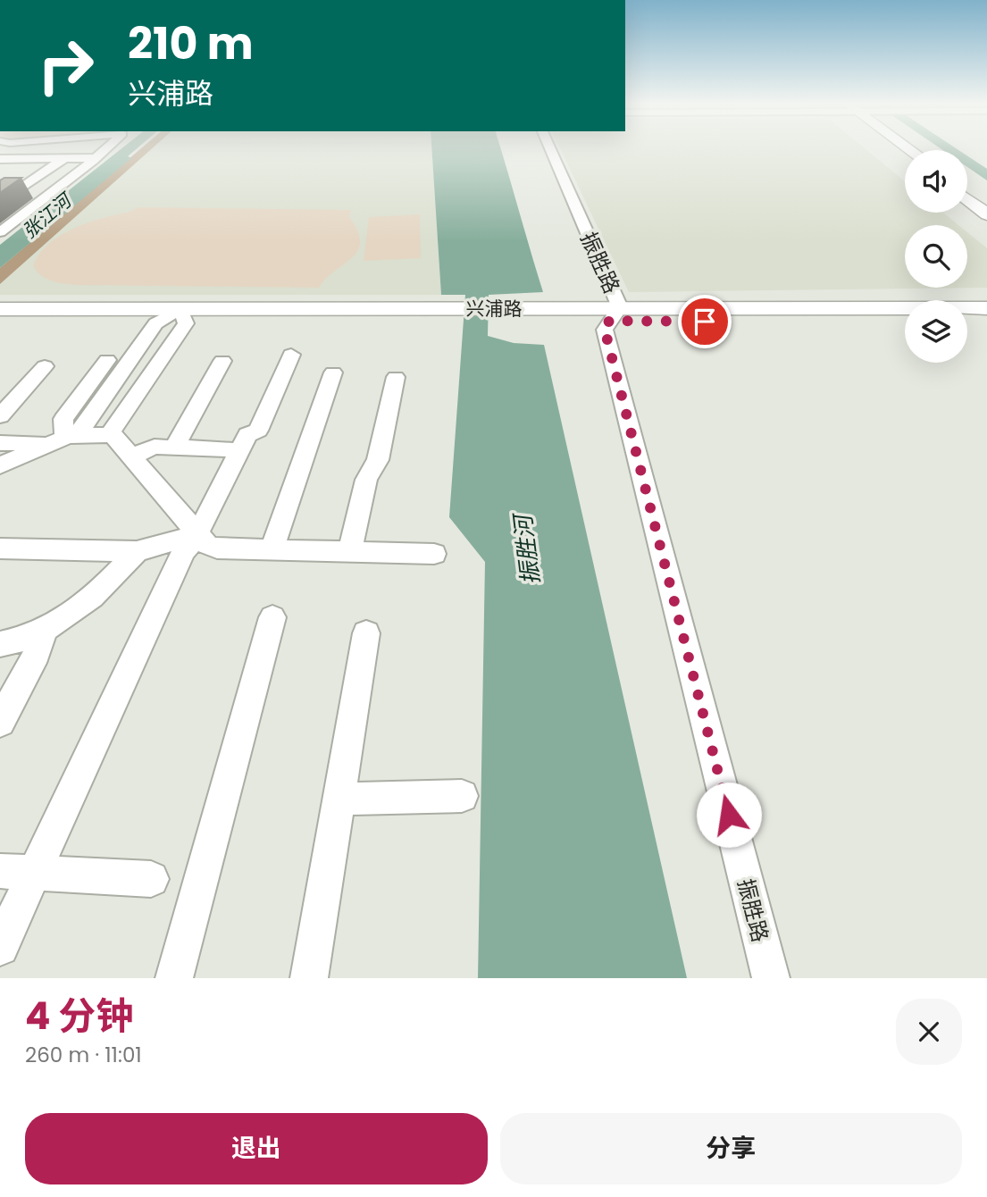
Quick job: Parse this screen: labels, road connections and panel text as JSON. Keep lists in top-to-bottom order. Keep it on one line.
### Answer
{"streets":{"main road":["兴浦路"],"street":["振胜路"]},"crossings":[["振胜路","兴浦路"]],"water":["张江河","振胜河"],"page":{"turn":["210 m","兴浦路"],"heading":["4 分钟","260 m · 11:01"],"buttons":["退出","分享"]}}
